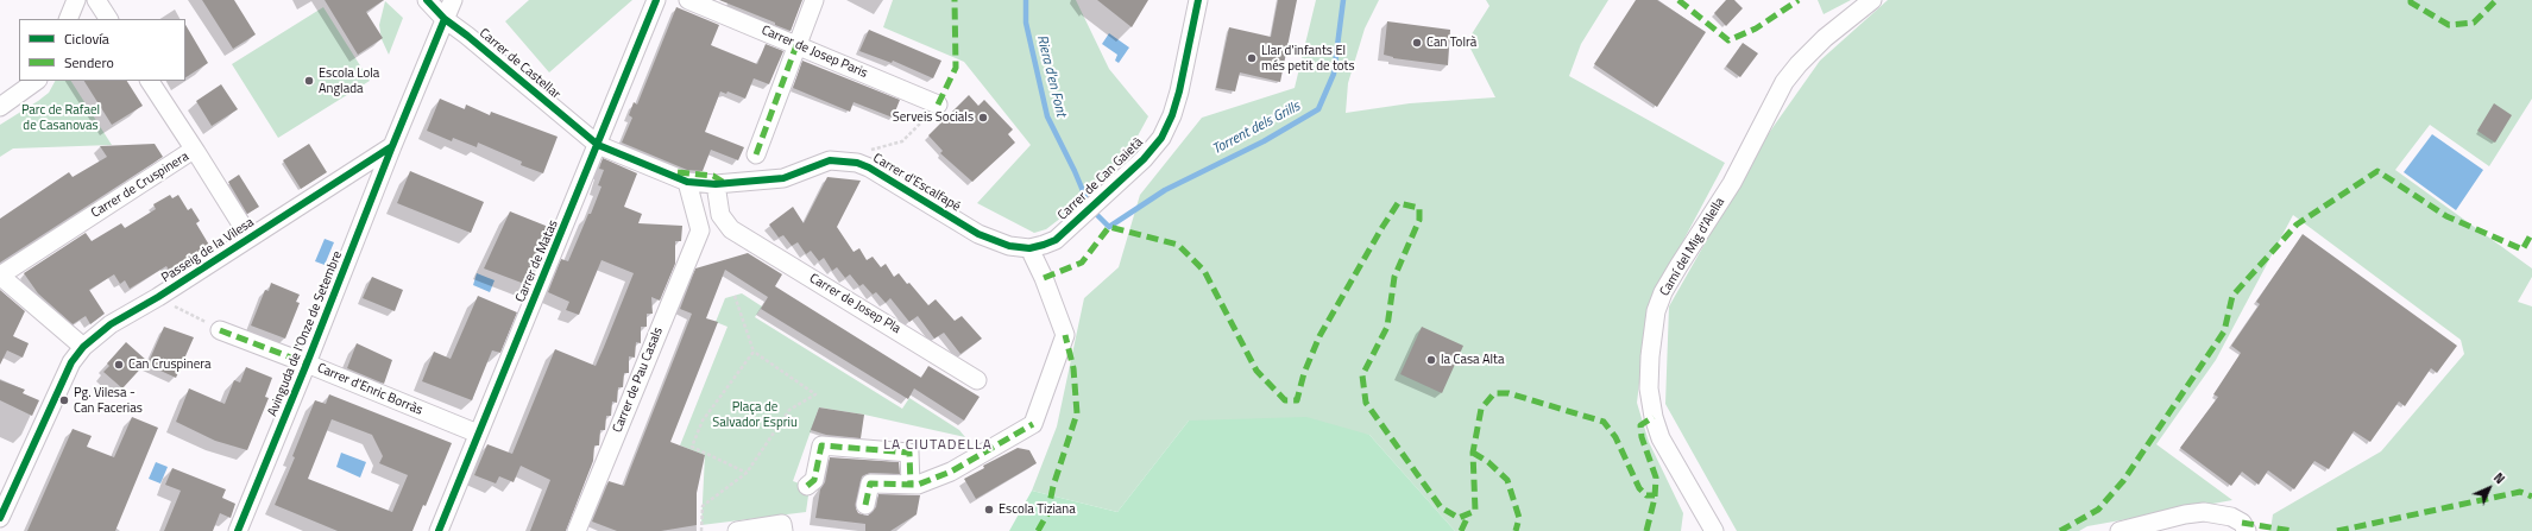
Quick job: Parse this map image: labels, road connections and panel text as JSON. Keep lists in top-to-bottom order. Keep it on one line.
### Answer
{"streets":{"street":["Carrer de Josep Paris","Carrer de Castellar","Carrer de Can Gaietà","Carrer d'Escalfapé","Carrer de Cruspinera","Camí del Mig d'Alella","Passeig de la Vilesa","Carrer de Matas","Carrer de Josep Pla","Avinguda de l'Onze de Setembre","Carrer de Pau Casals","Carrer d'Enric Borràs"]},"crossings":[["Carrer de Castellar","Carrer d'Escalfapé"],["Carrer de Castellar","Carrer de Matas"],["Carrer de Can Gaietà","Carrer d'Escalfapé"],["Carrer d'Escalfapé","Carrer de Matas"],["Carrer de Cruspinera","Passeig de la Vilesa"],["Passeig de la Vilesa","Avinguda de l'Onze de Setembre"],["Carrer de Matas","Carrer d'Enric Borràs"],["Avinguda de l'Onze de Setembre","Carrer d'Enric Borràs"]],"districts":["LA CIUTADELLA"],"water":["Riera d'en Font","Torrent dels Grills"],"parks":["Parc de Rafael de Casanovas","Plaça de Salvador Espriu"],"places":["Can Tolrà","Llar d'infants El més petit de tots","Escola Lola Anglada","Serveis Socials","la Casa Alta","Can Cruspinera","Pg. Vilesa - Can Facerias","Escola Tiziana"],"legend":["Ciclovía","Sendero"],"north":"top right"}
